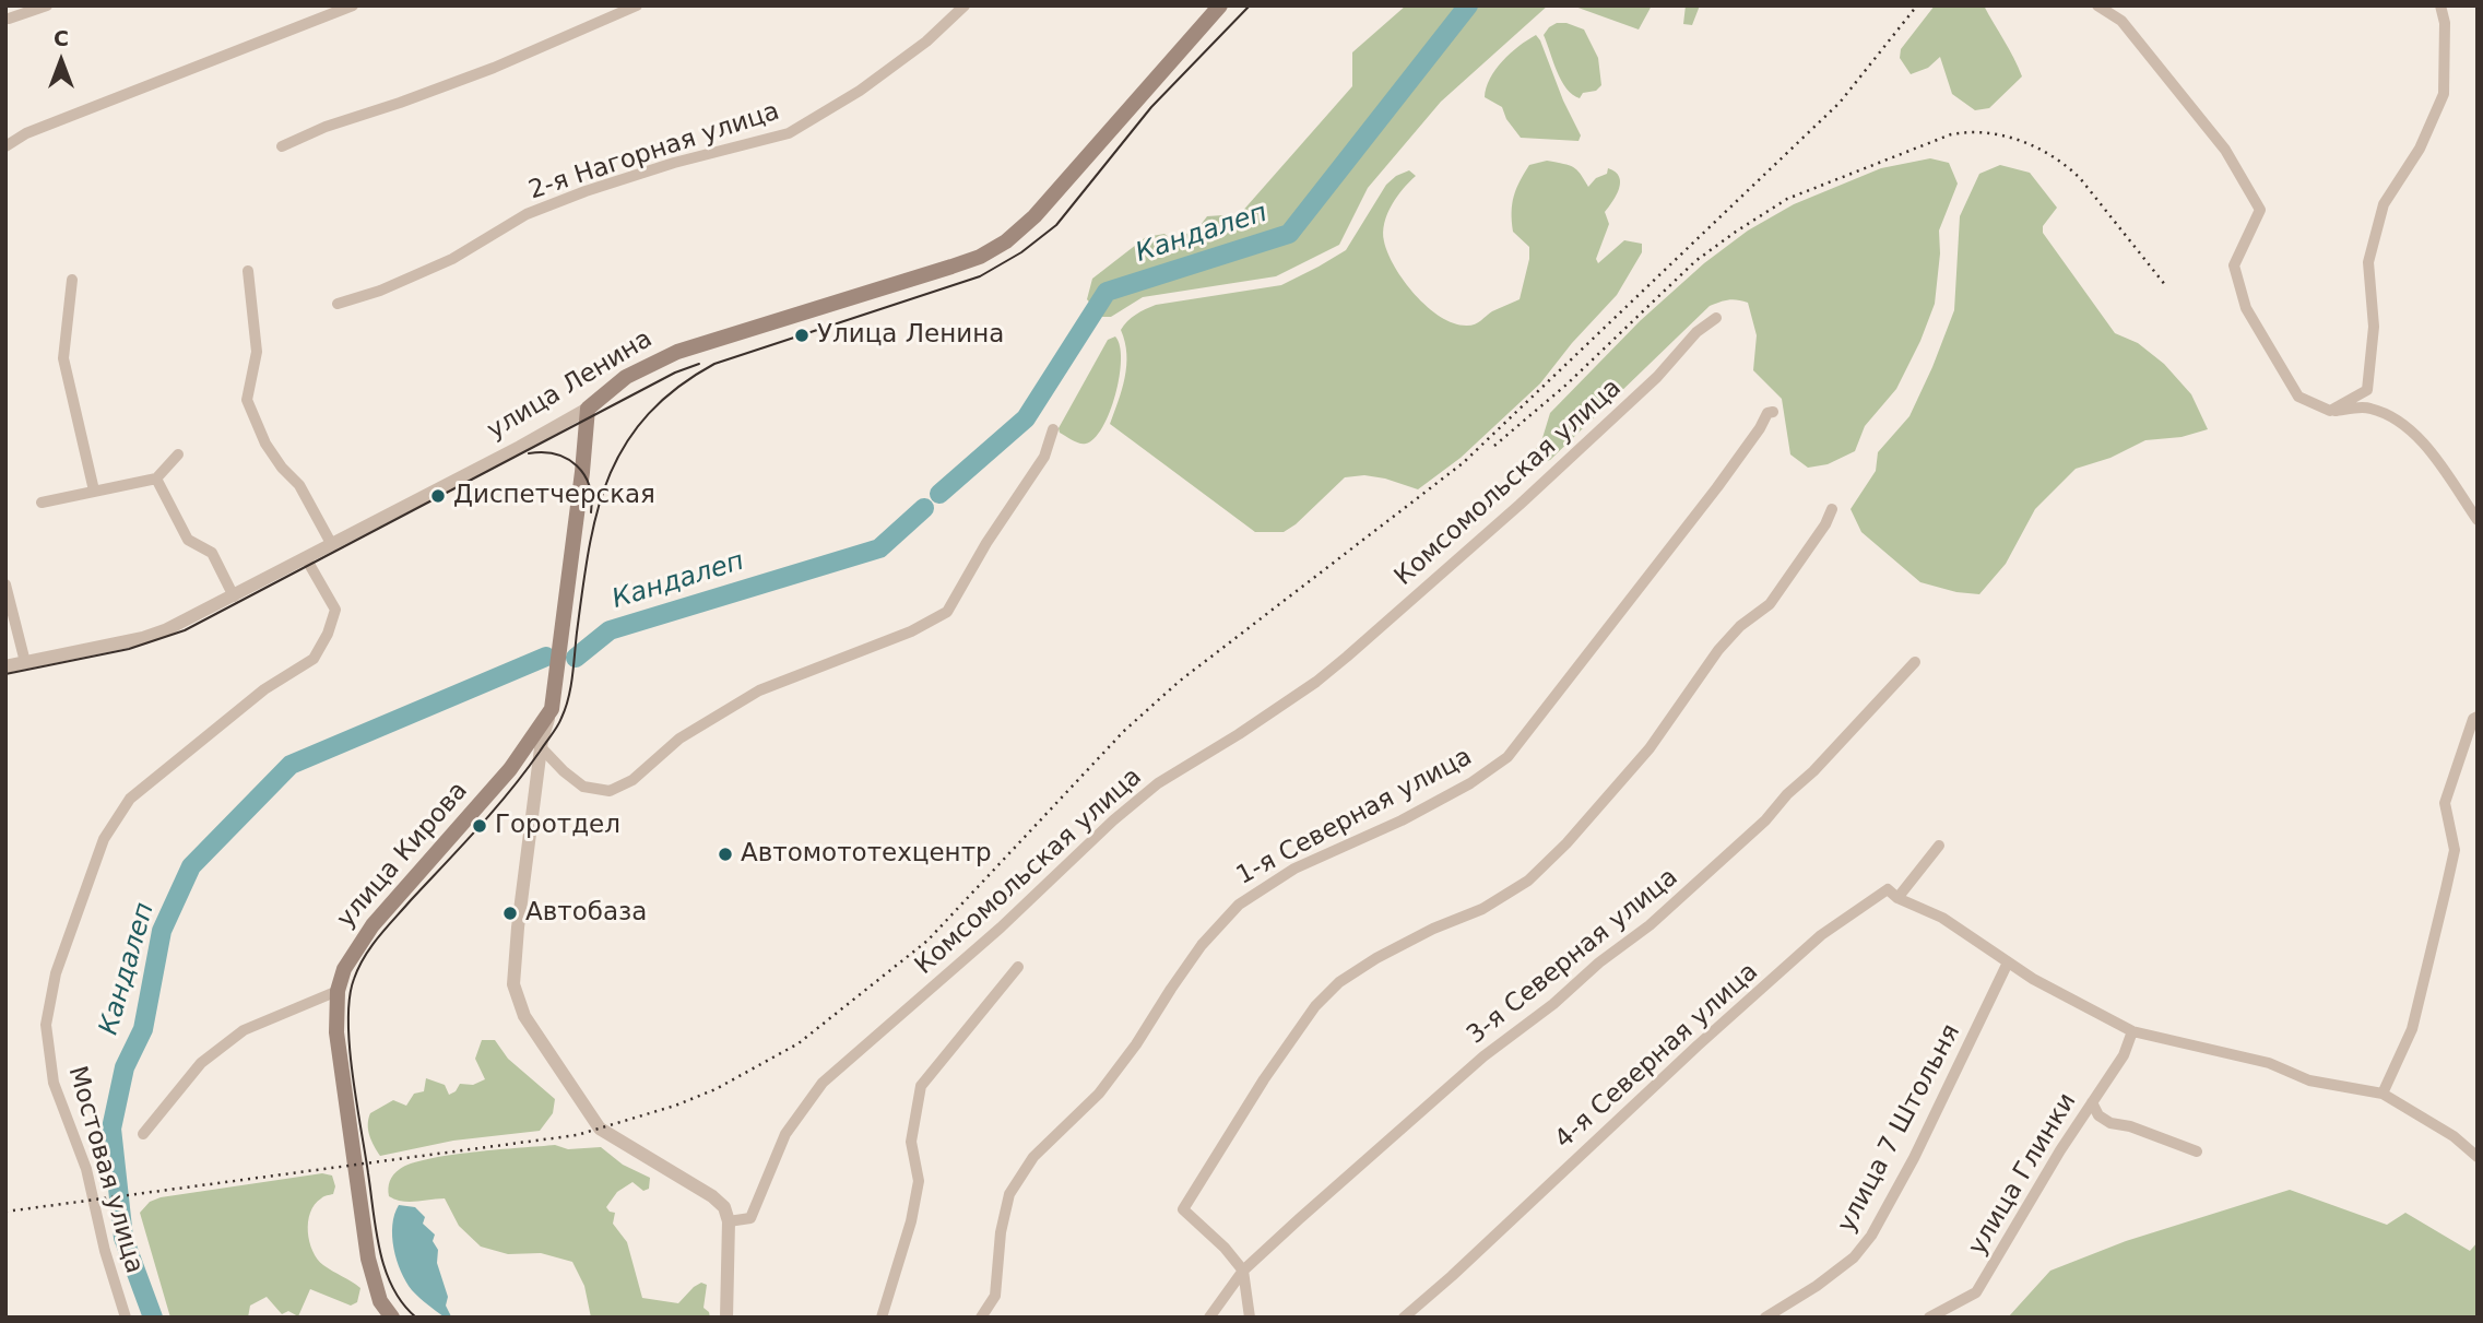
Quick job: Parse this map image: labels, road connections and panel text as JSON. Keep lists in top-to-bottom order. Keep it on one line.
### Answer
{"streets":{"main road":["улица Ленина","улица Кирова"],"street":["2-я Нагорная улица","Комсомольская улица","1-я Северная улица","3-я Северная улица","4-я Северная улица","улица 7 Штольня","Мостовая улица","улица Глинки"]},"crossings":[["улица Ленина","улица Кирова"],["улица Ленина","Мостовая улица"],["Комсомольская улица","улица Кирова"]],"water":["Кандалеп"],"places":["Улица Ленина","Диспетчерская","Горотдел","Автомототехцентр","Автобаза"],"north":"top"}
